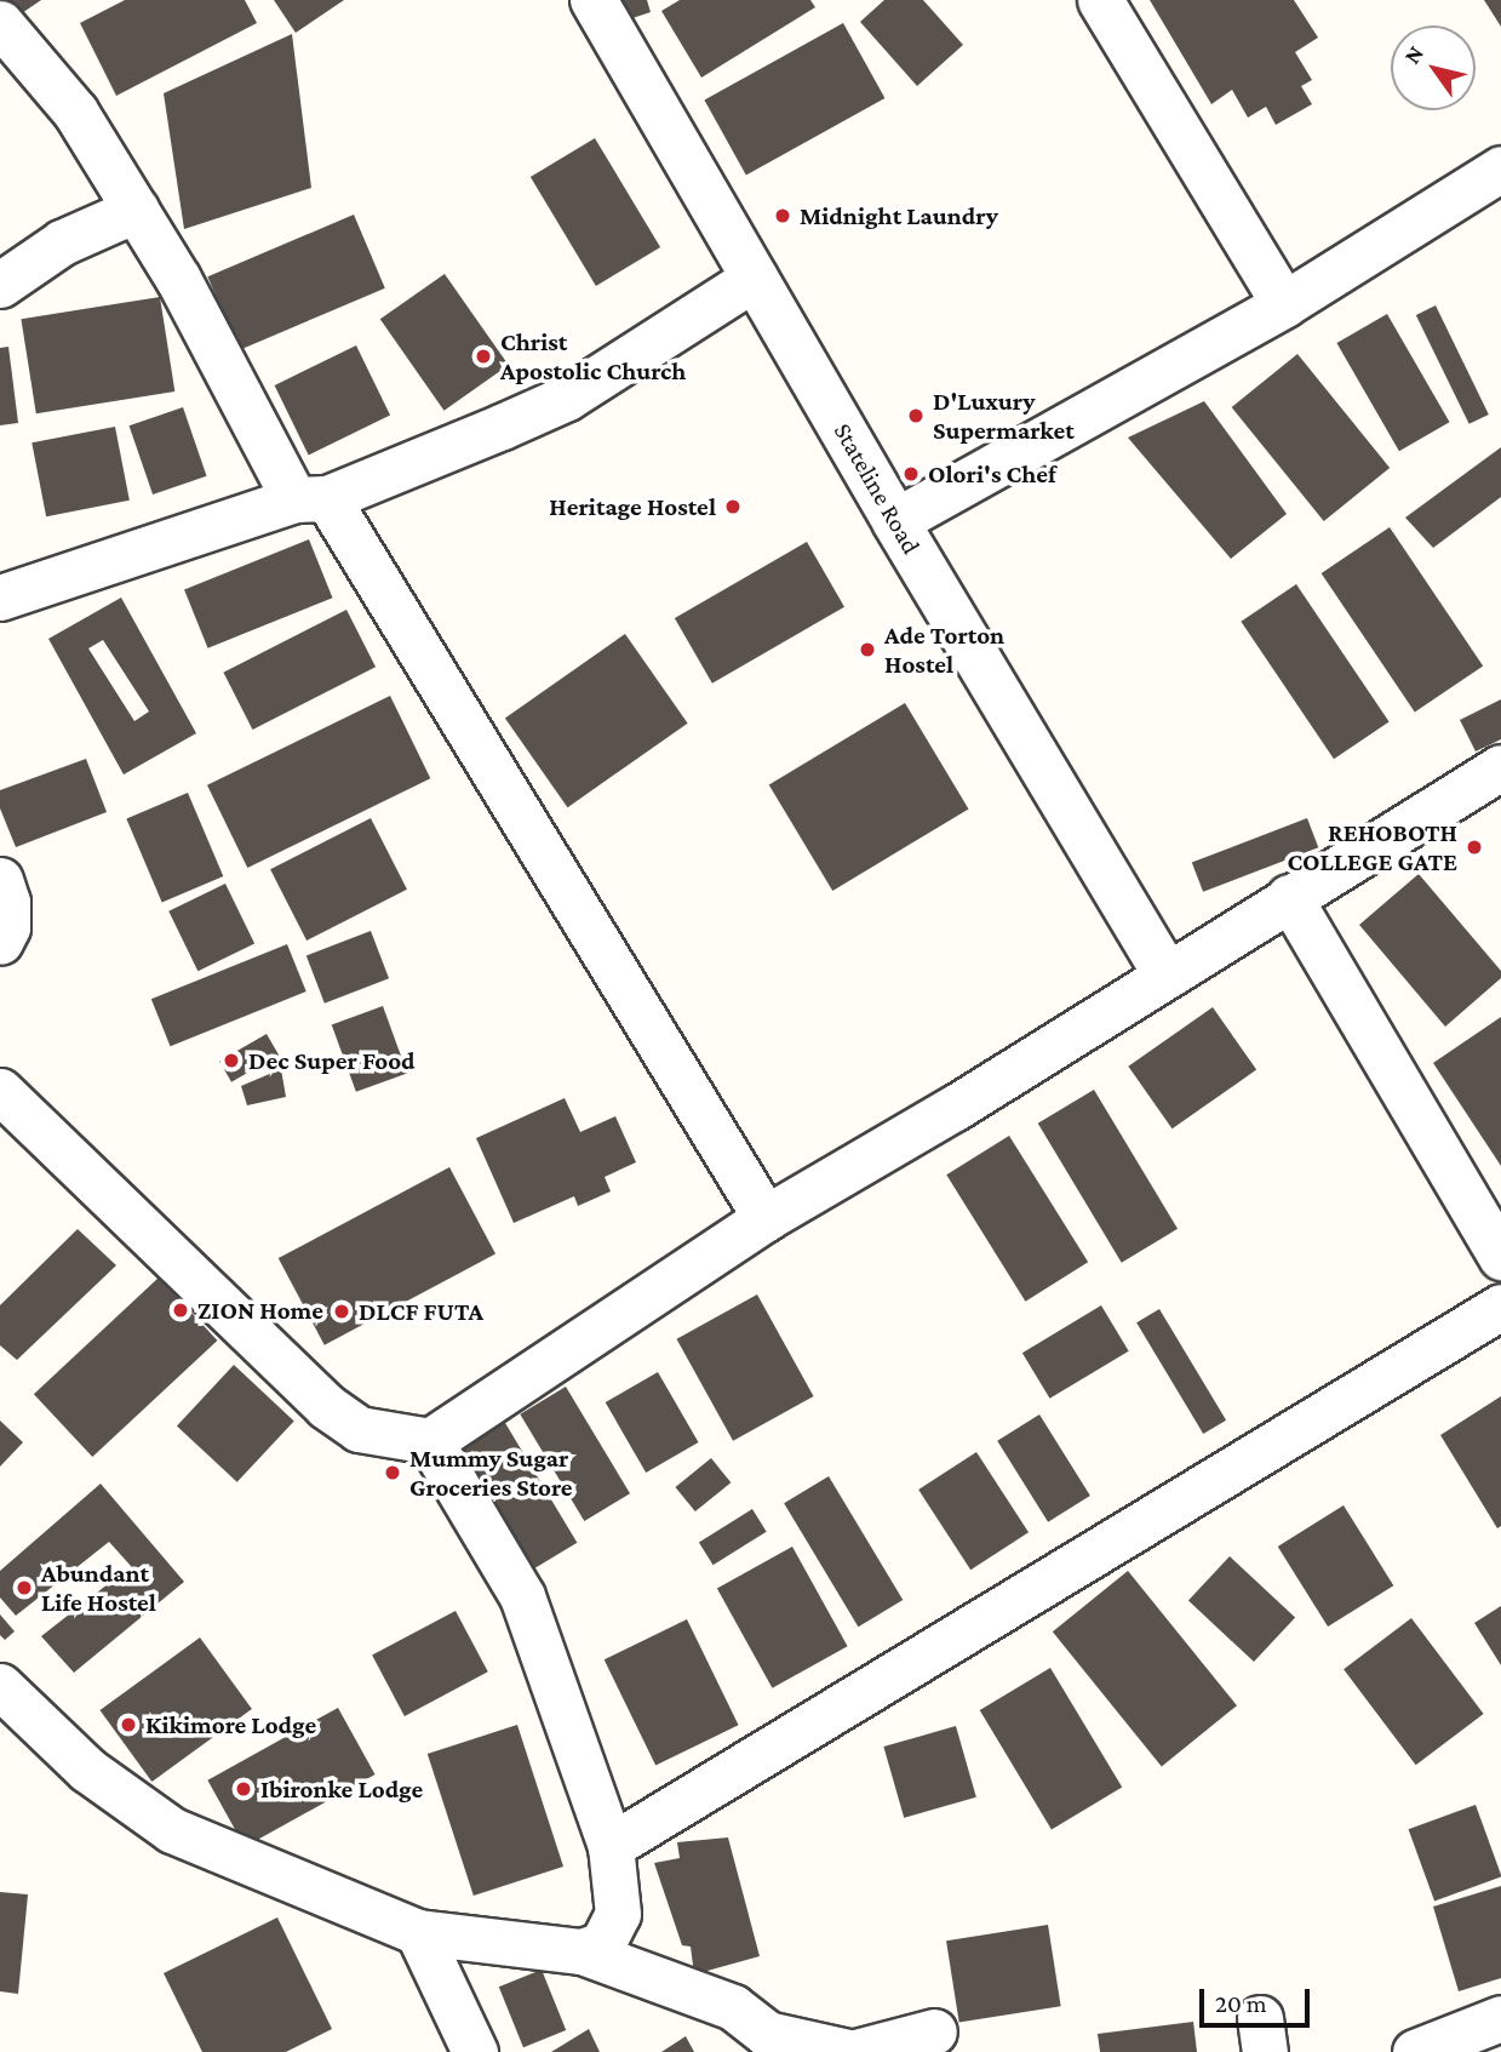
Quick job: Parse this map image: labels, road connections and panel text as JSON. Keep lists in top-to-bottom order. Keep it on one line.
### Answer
{"streets":{"street":["Stateline Road"]},"places":["Midnight Laundry","Christ Apostolic Church","D'Luxury Supermarket","Olori's Chef","Heritage Hostel","Ade Torton Hostel","REHOBOTH COLLEGE GATE","Dec Super Food","ZION Home","DLCF FUTA","Mummy Sugar Groceries Store","Abundant Life Hostel","Kikimore Lodge","Ibironke Lodge"],"scale_bar":"20 m","north":"top left"}
